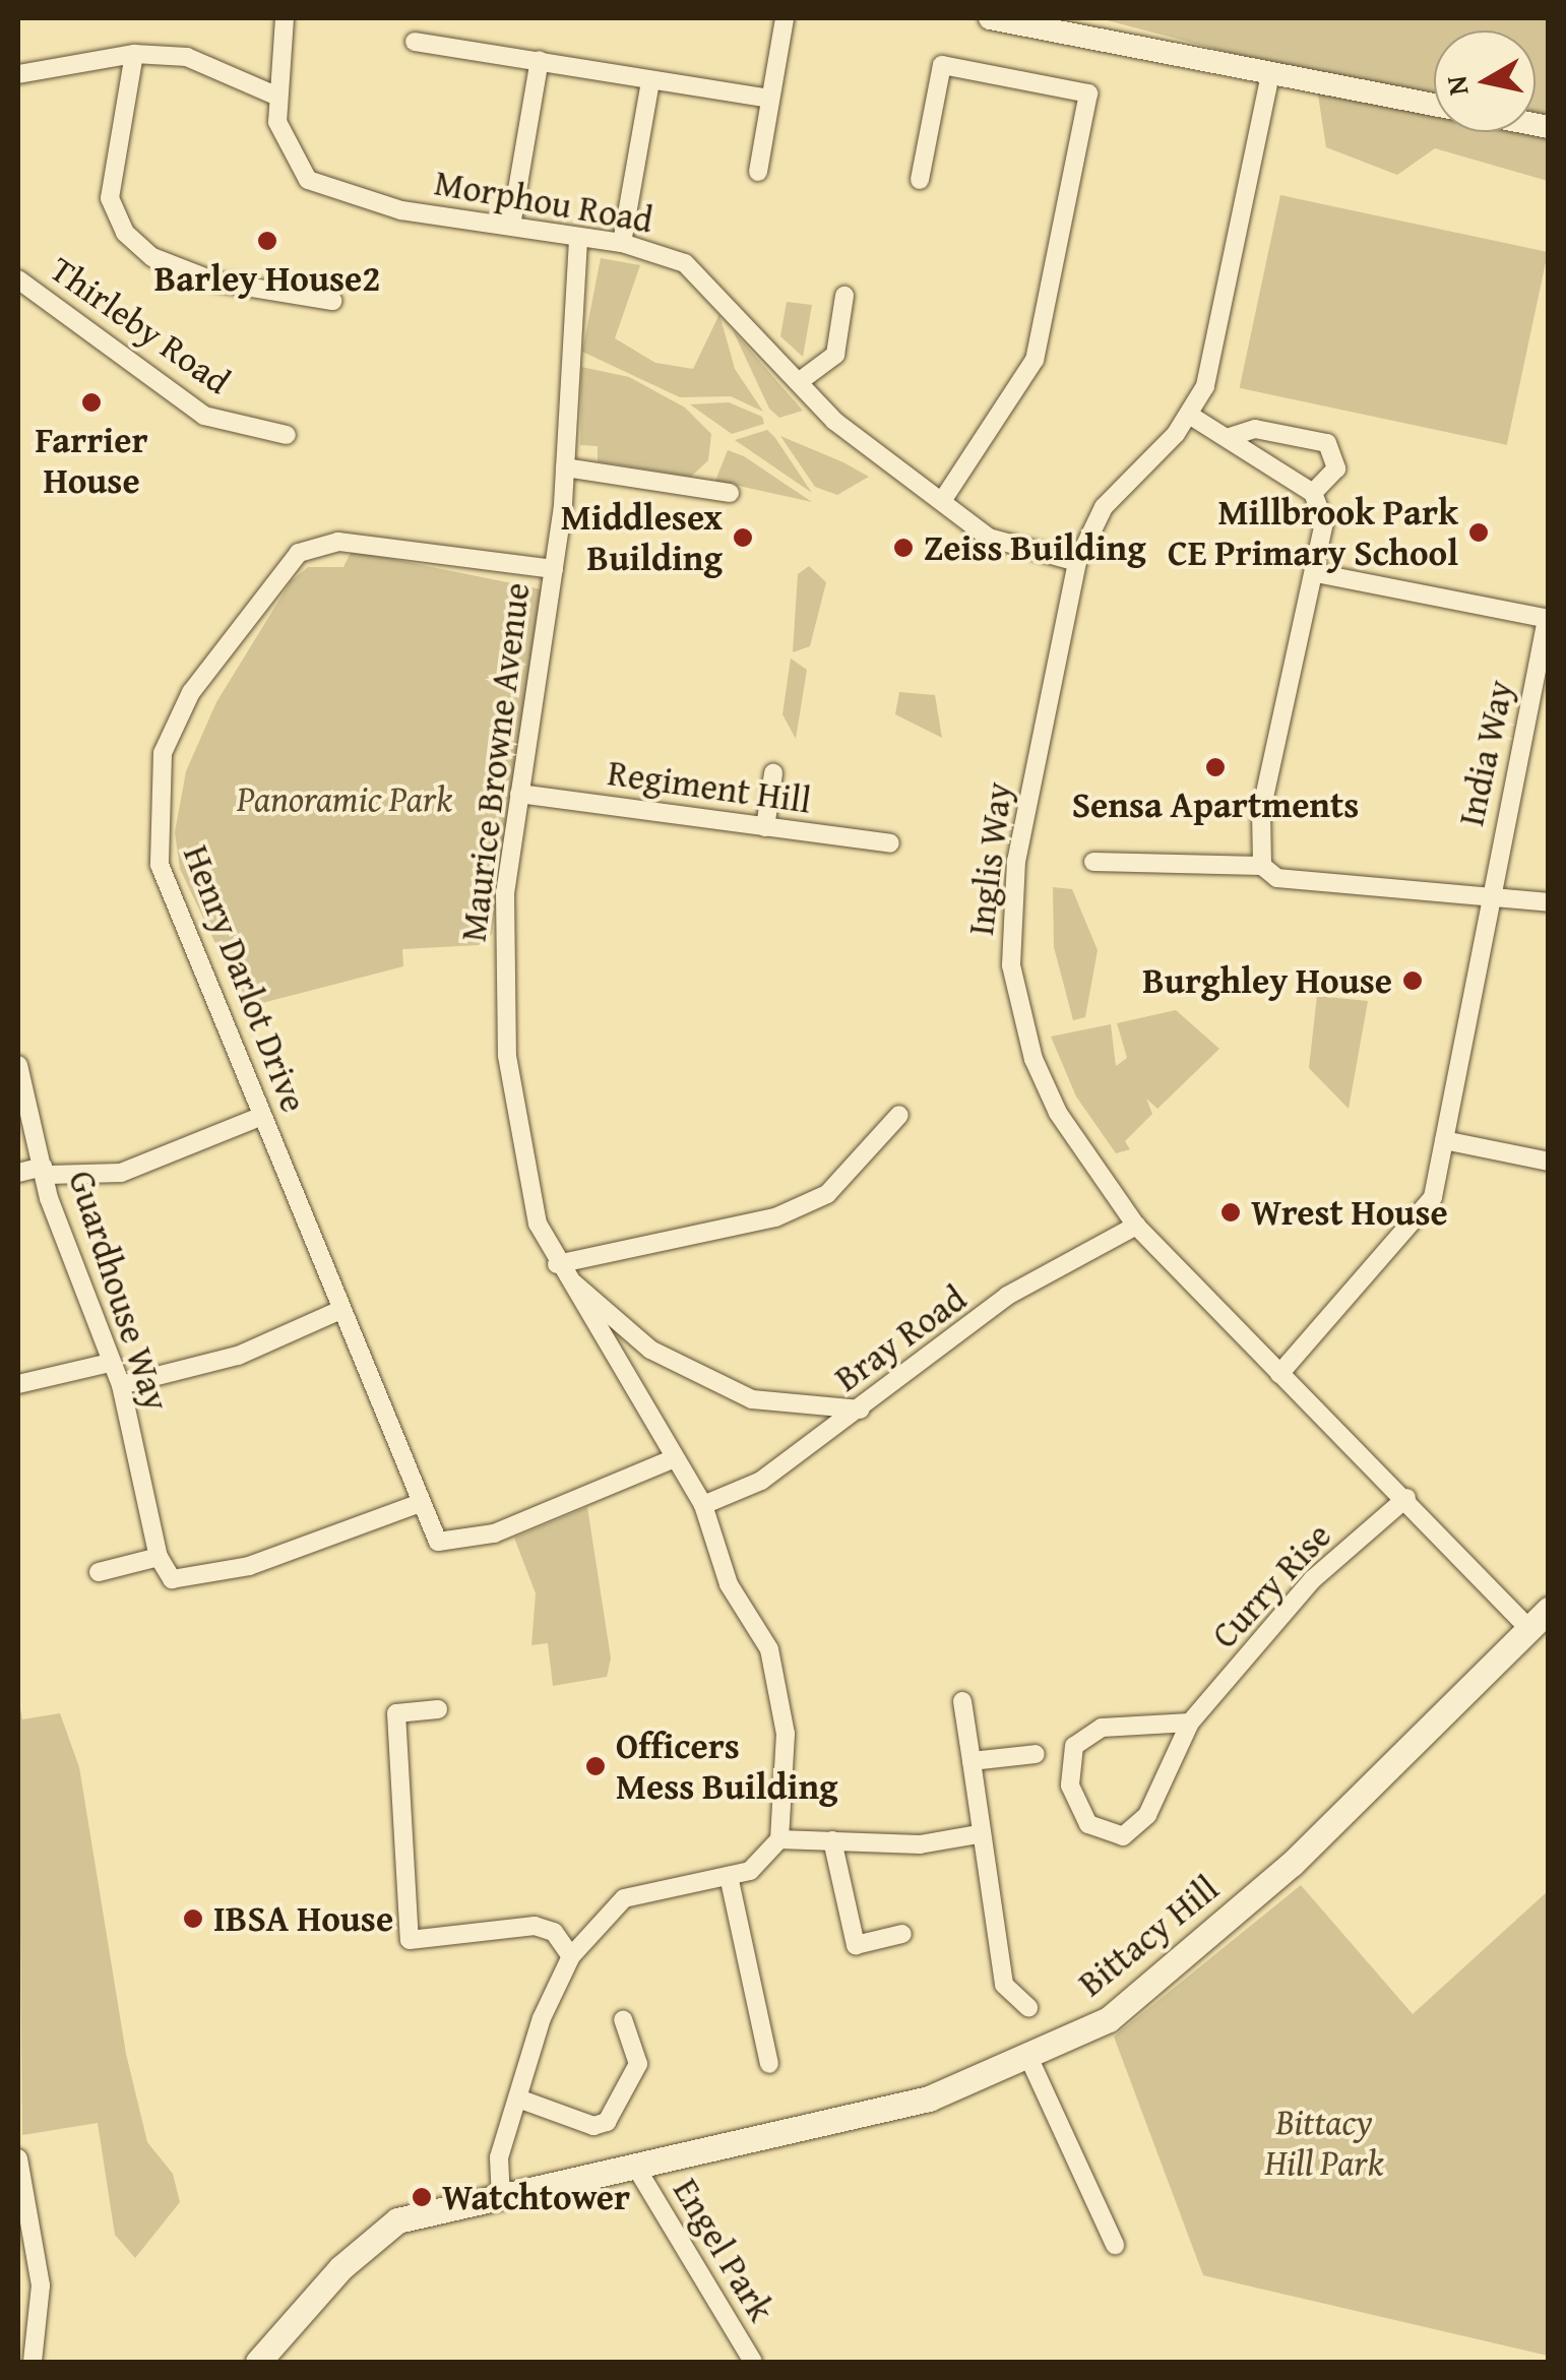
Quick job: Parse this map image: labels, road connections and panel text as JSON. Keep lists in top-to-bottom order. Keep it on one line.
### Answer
{"streets":{"main road":["Bittacy Hill"],"street":["Morphou Road","Thirleby Road","India Way","Maurice Browne Avenue","Regiment Hill","Inglis Way","Henry Darlot Drive","Guardhouse Way","Bray Road","Curry Rise","Engel Park"]},"crossings":[["Morphou Road","Maurice Browne Avenue"],["Morphou Road","Inglis Way"],["India Way","Inglis Way"],["Maurice Browne Avenue","Regiment Hill"],["Maurice Browne Avenue","Henry Darlot Drive"],["Maurice Browne Avenue","Bray Road"],["Inglis Way","Bray Road"],["Inglis Way","Curry Rise"],["Inglis Way","Bittacy Hill"],["Bittacy Hill","Engel Park"]],"parks":["Panoramic Park","Bittacy Hill Park"],"places":["Barley House2","Farrier House","Millbrook Park CE Primary School","Middlesex Building","Zeiss Building","Sensa Apartments","Burghley House","Wrest House","Officers Mess Building","IBSA House","Watchtower"],"north":"left"}
